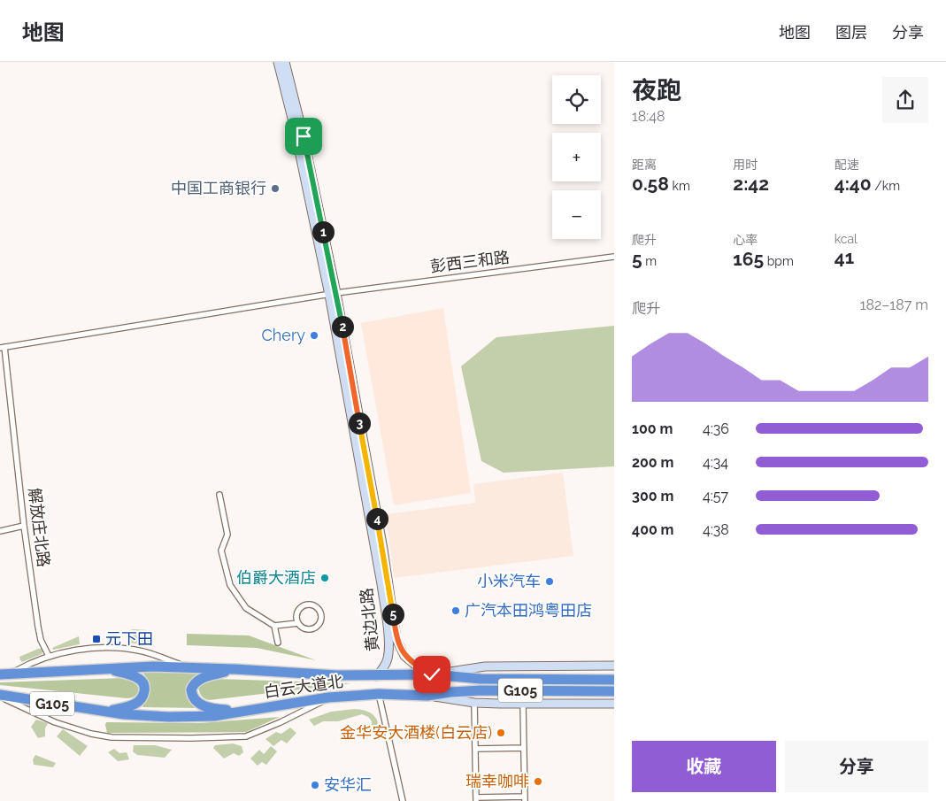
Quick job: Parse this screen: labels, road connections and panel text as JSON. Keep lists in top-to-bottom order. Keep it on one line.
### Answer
{"streets":{"highway":["白云大道北","G105"],"street":["彭西三和路","解放庄北路","黄边北路"]},"crossings":[["彭西三和路","解放庄北路"],["彭西三和路","黄边北路"],["黄边北路","白云大道北"]],"places":{"other":["中国工商银行","Chery","伯爵大酒店","小米汽车","广汽本田鸿粤田店","金华安大酒楼(白云店)","瑞幸咖啡","安华汇"],"transit":["元下田"]},"page":{"header":"地图","nav":["地图","图层","分享"],"heading":["夜跑","18:48"],"map_buttons":["+","−"],"stats":[["距离","0.58 km"],["用时","2:42"],["配速","4:40 /km"],["爬升","5 m"],["心率","165 bpm"],["kcal","41"]],"pins":["1","2","3","4","5"],"chart":["爬升","182–187 m"],"list":[{"name":"100 m","note":"4:36"},{"name":"200 m","note":"4:34"},{"name":"300 m","note":"4:57"},{"name":"400 m","note":"4:38"}],"buttons":["收藏","分享"]}}
